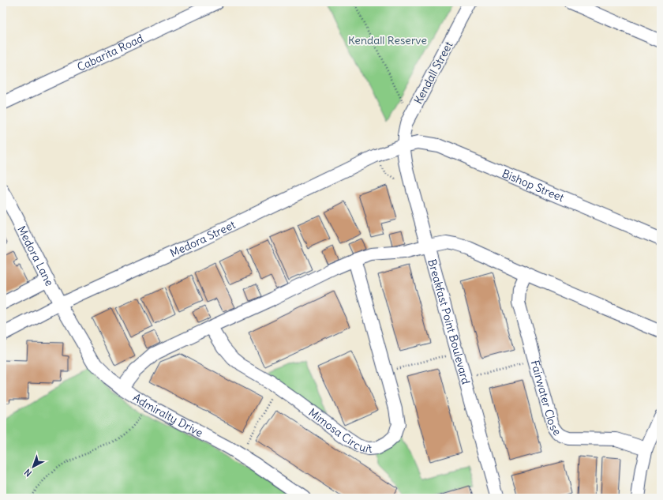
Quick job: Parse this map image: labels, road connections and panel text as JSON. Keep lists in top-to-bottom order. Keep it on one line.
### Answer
{"streets":{"street":["Cabarita Road","Kendall Street","Bishop Street","Medora Street","Medora Lane","Breakfast Point Boulevard","Fairwater Close","Admiralty Drive","Mimosa Circuit"]},"crossings":[["Kendall Street","Bishop Street"],["Kendall Street","Medora Street"],["Kendall Street","Breakfast Point Boulevard"],["Bishop Street","Medora Street"],["Bishop Street","Breakfast Point Boulevard"],["Medora Street","Medora Lane"],["Medora Street","Breakfast Point Boulevard"],["Medora Street","Admiralty Drive"],["Medora Lane","Admiralty Drive"]],"parks":["Kendall Reserve"],"north":"bottom left"}
